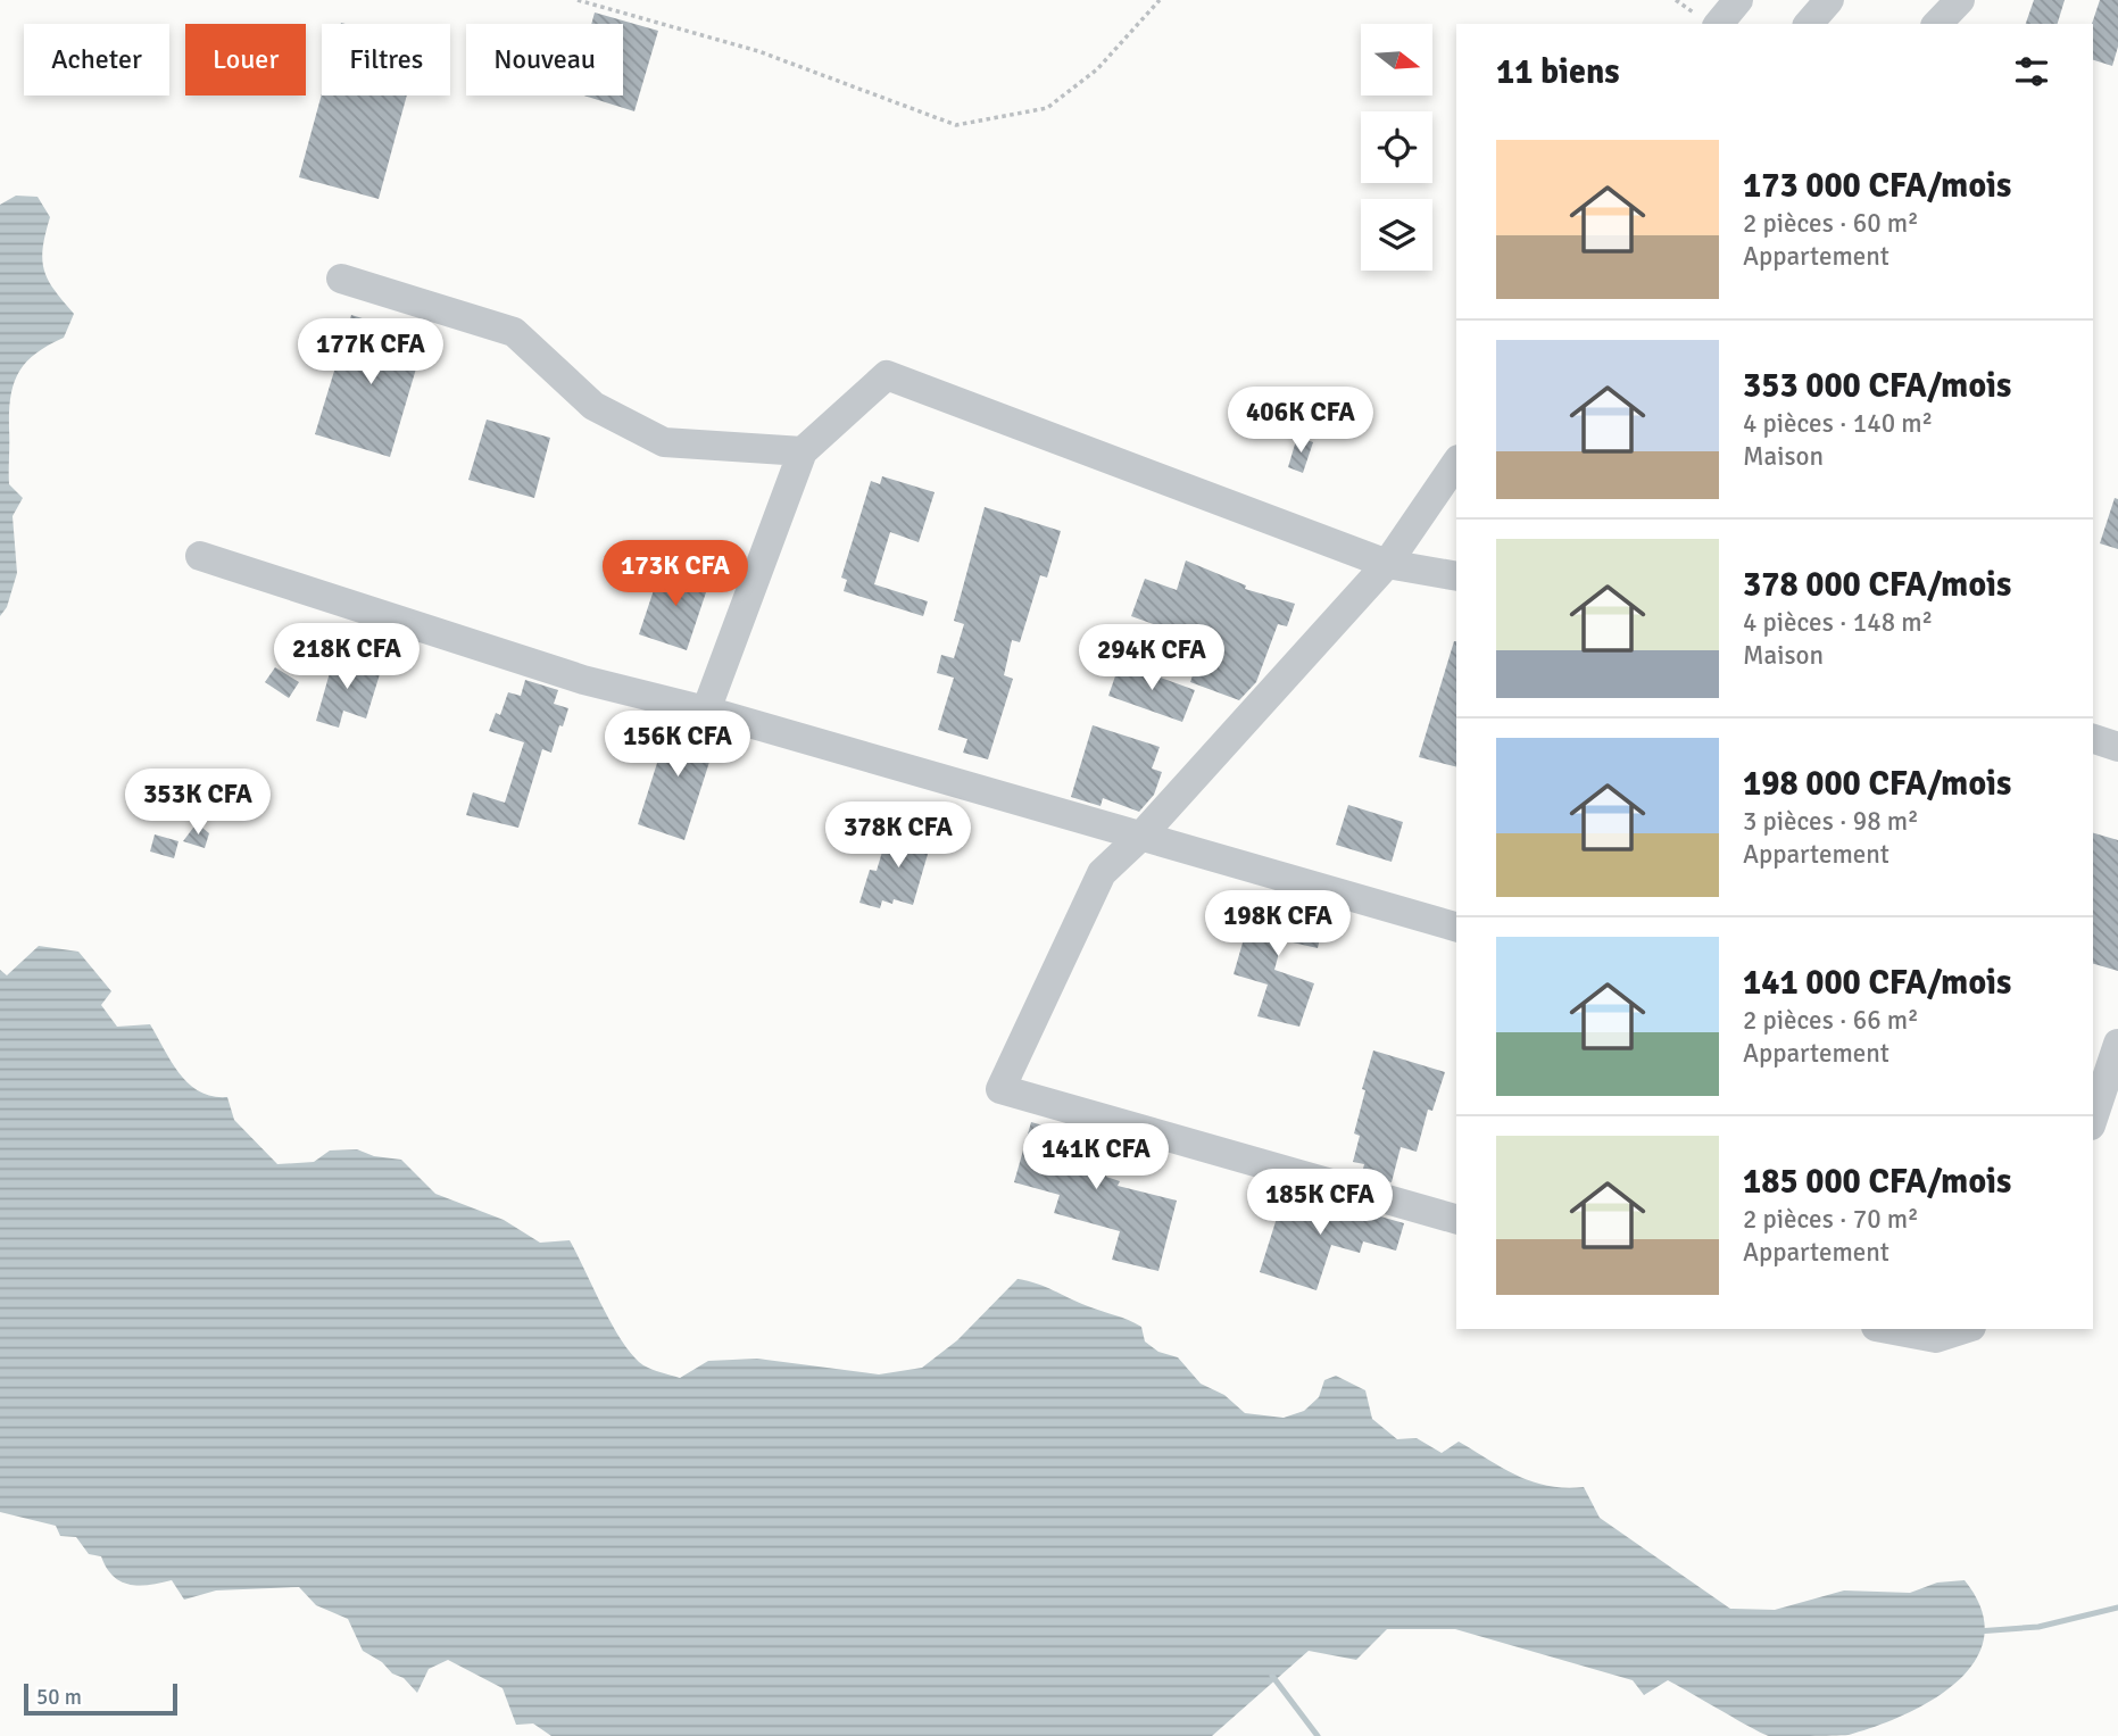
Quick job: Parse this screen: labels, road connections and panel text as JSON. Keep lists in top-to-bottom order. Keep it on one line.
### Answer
{"scale_bar":"50 m","north":"right","page":{"chip":["Acheter","Louer","Filtres","Nouveau"],"heading":"11 biens","list":[{"name":"173 000 CFA/mois","note":"2 pièces · 60 m² · Appartement"},{"name":"353 000 CFA/mois","note":"4 pièces · 140 m² · Maison"},{"name":"378 000 CFA/mois","note":"4 pièces · 148 m² · Maison"},{"name":"198 000 CFA/mois","note":"3 pièces · 98 m² · Appartement"},{"name":"141 000 CFA/mois","note":"2 pièces · 66 m² · Appartement"},{"name":"185 000 CFA/mois","note":"2 pièces · 70 m² · Appartement"}],"price":["177K CFA","406K CFA","173K CFA","218K CFA","294K CFA","156K CFA","353K CFA","378K CFA","198K CFA","141K CFA","185K CFA"],"scale":"50 m"}}
